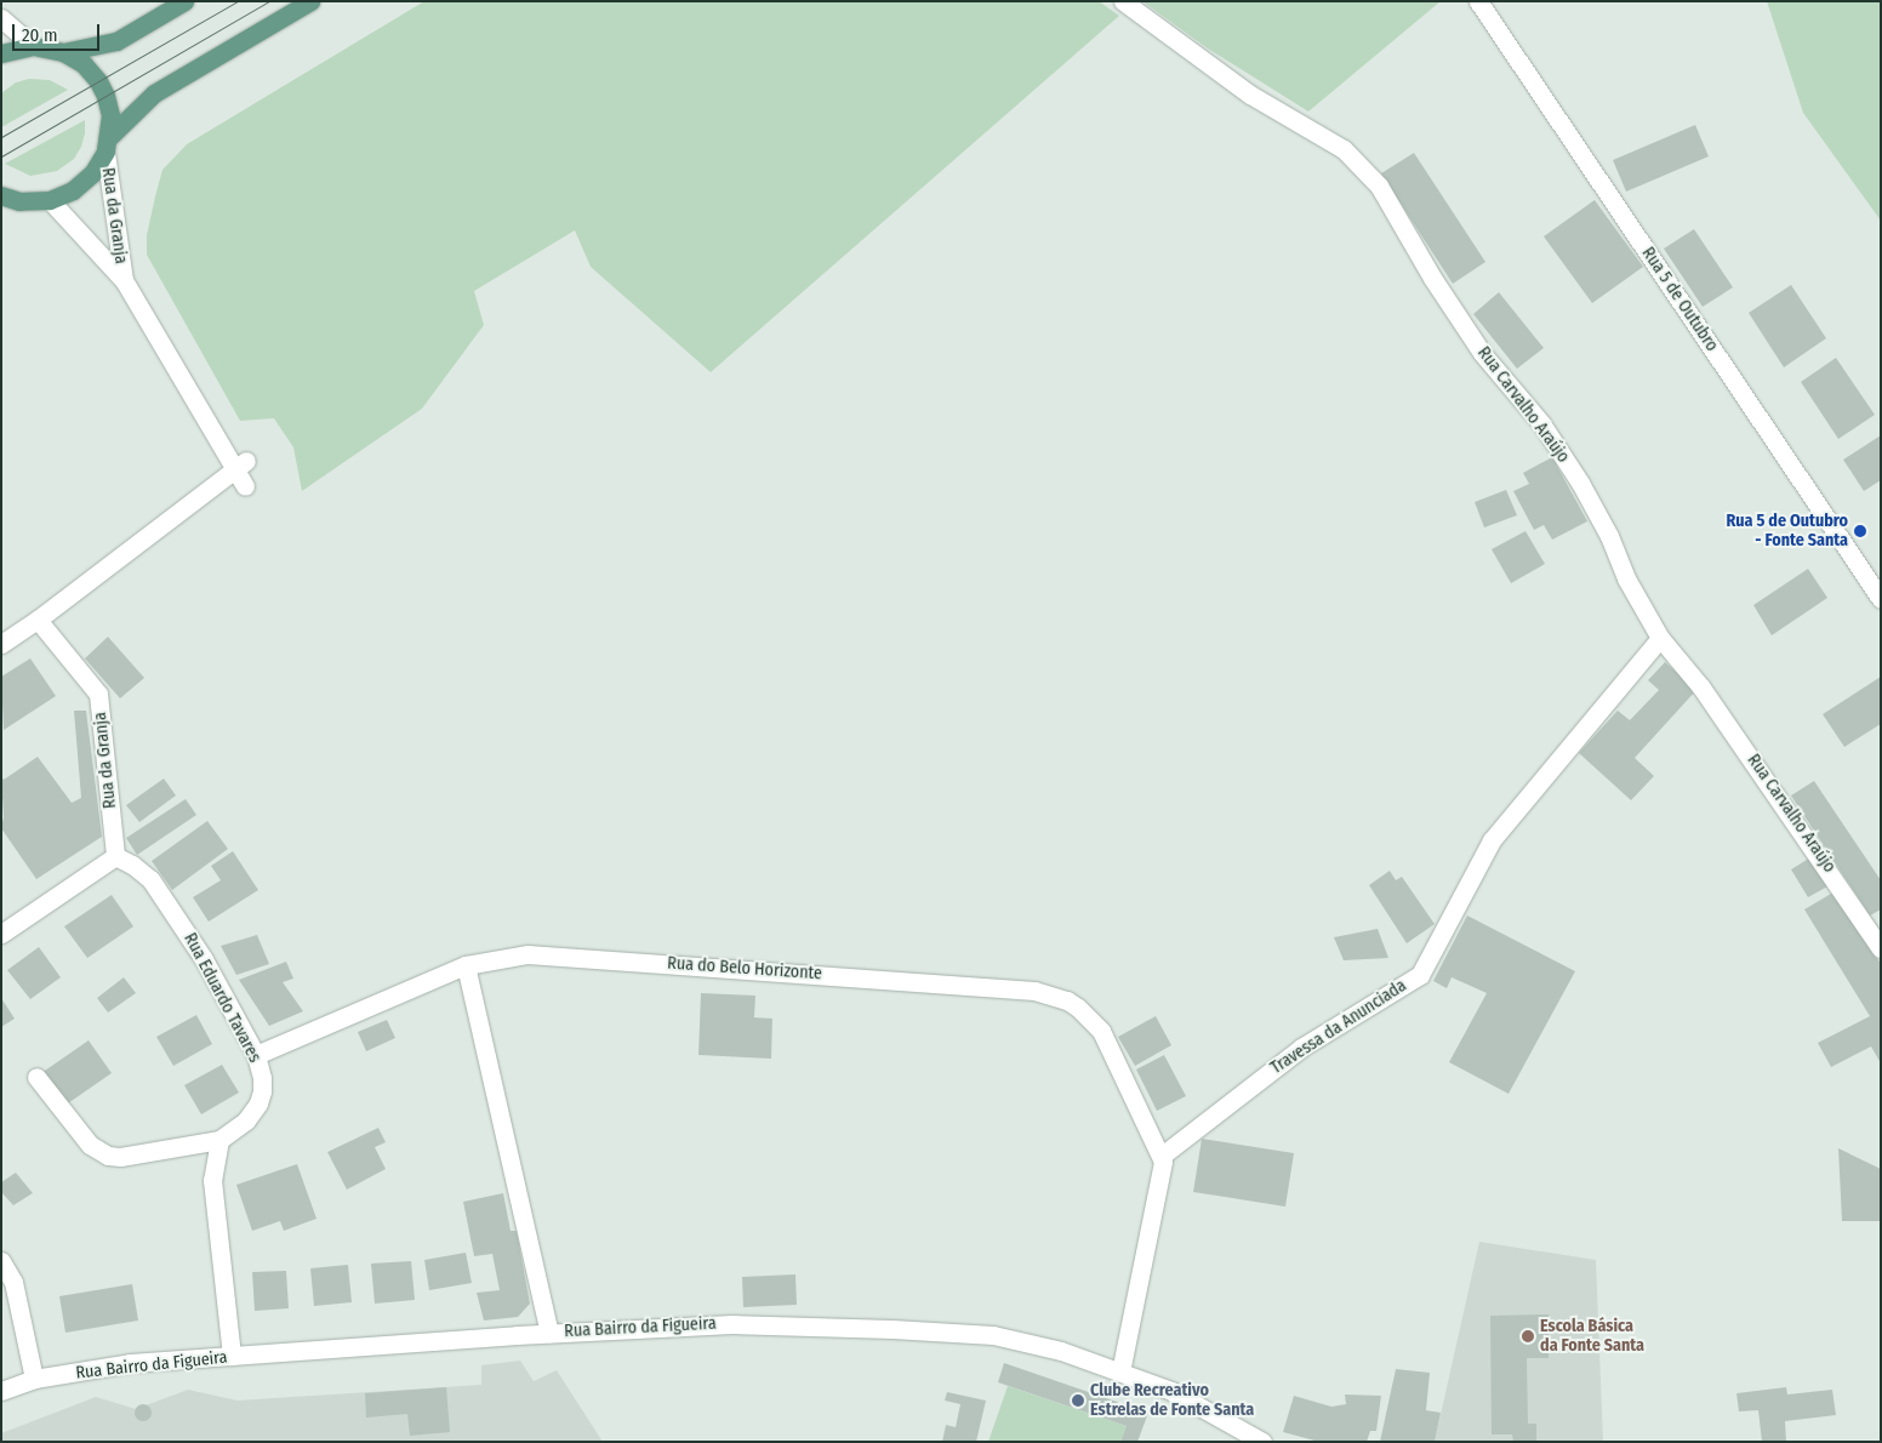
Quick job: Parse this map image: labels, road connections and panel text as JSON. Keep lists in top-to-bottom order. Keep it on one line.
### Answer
{"streets":{"street":["Rua da Granja","Rua 5 de Outubro","Rua Carvalho Araújo","Rua do Belo Horizonte","Rua Eduardo Tavares","Travessa da Anunciada","Rua Bairro da Figueira"]},"crossings":[["Rua da Granja","Rua Eduardo Tavares"],["Rua Carvalho Araújo","Travessa da Anunciada"],["Rua do Belo Horizonte","Rua Eduardo Tavares"],["Rua do Belo Horizonte","Travessa da Anunciada"]],"places":["Rua 5 de Outubro - Fonte Santa","Escola Básica da Fonte Santa","Clube Recreativo Estrelas de Fonte Santa"],"scale_bar":"20 m"}
